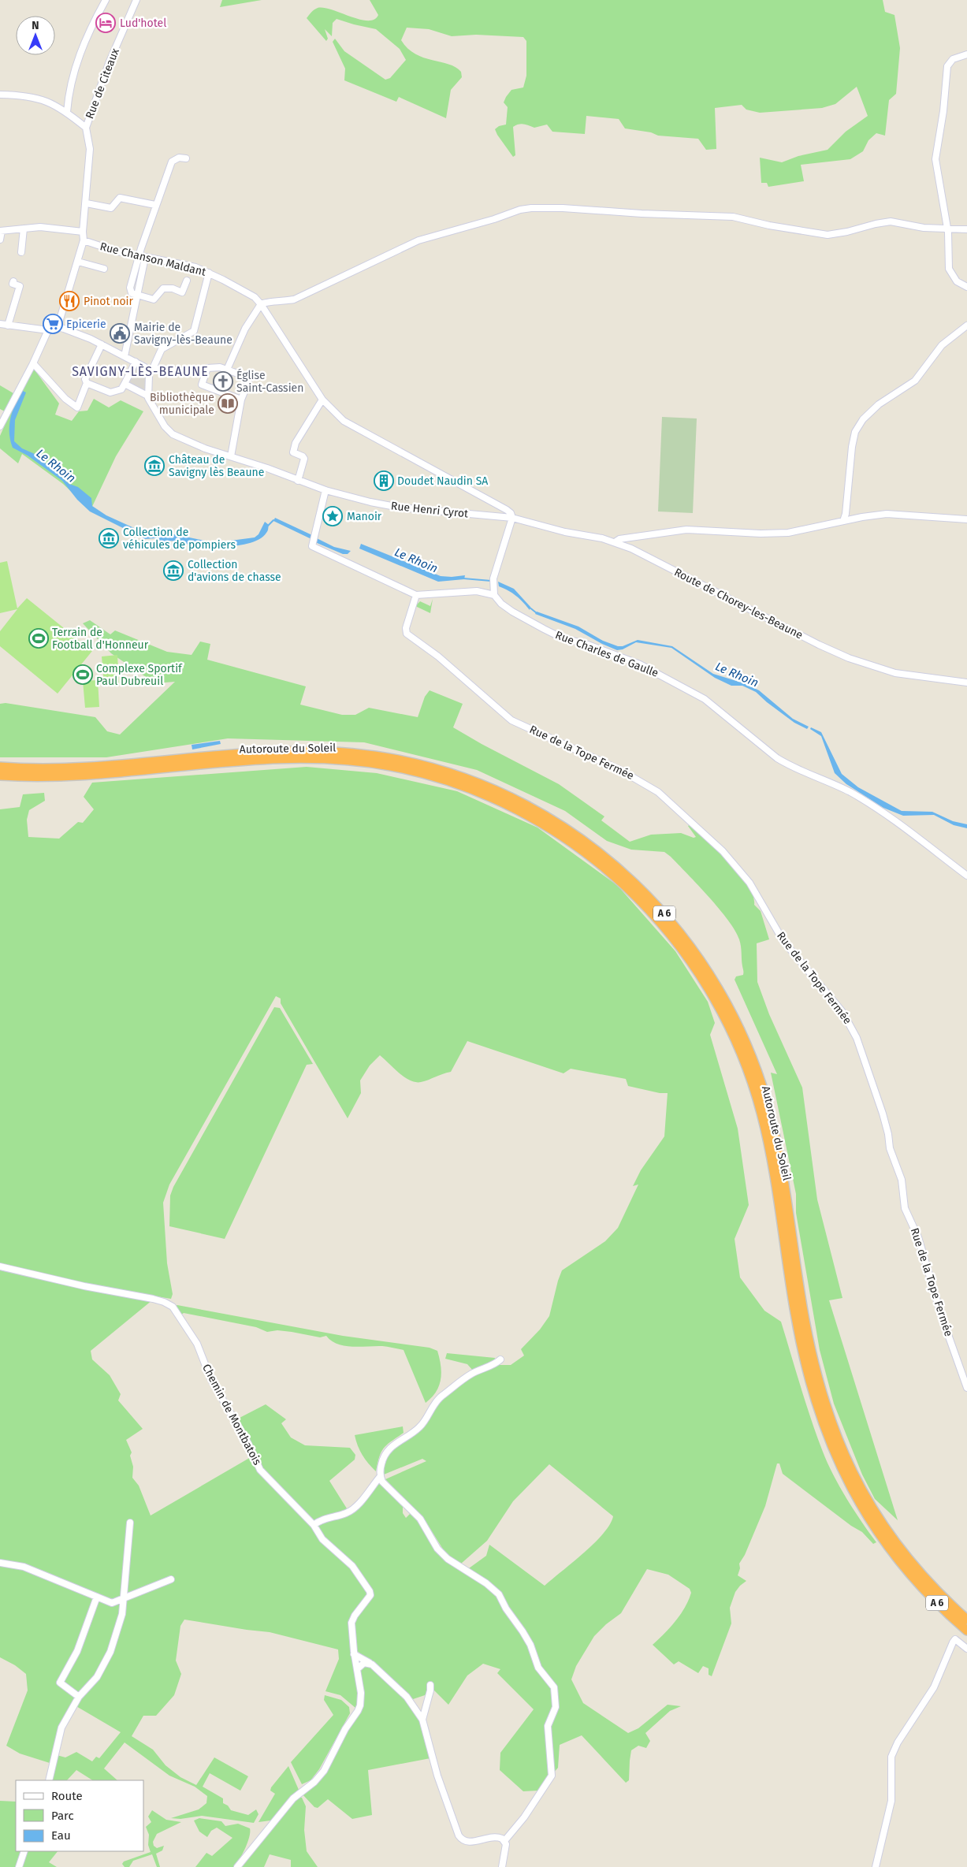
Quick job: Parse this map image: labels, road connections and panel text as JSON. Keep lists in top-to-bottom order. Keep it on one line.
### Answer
{"streets":{"highway":["Autoroute du Soleil","A 6"],"street":["Rue de Citeaux","Rue Chanson Maldant","Rue Henri Cyrot","Route de Chorey-les-Beaune","Rue Charles de Gaulle","Rue de la Tope Fermée","Chemin de Montbatois"]},"crossings":[["Rue de Citeaux","Rue Chanson Maldant"],["Rue Henri Cyrot","Route de Chorey-les-Beaune"]],"districts":["SAVIGNY-LÈS-BEAUNE"],"water":["Le Rhoin"],"places":{"hotel":["Lud'hotel"],"restaurant":["Pinot noir"],"supermarket":["Epicerie"],"public building":["Mairie de Savigny-lès-Beaune"],"church":["Église Saint-Cassien"],"library":["Bibliothèque municipale"],"museum":["Château de Savigny lès Beaune","Collection de véhicules de pompiers","Collection d'avions de chasse"],"building":["Doudet Naudin SA"],"place":["Manoir"],"sports":["Terrain de Football d'Honneur","Complexe Sportif Paul Dubreuil"]},"legend":["Route","Parc","Eau"],"north":"top"}
